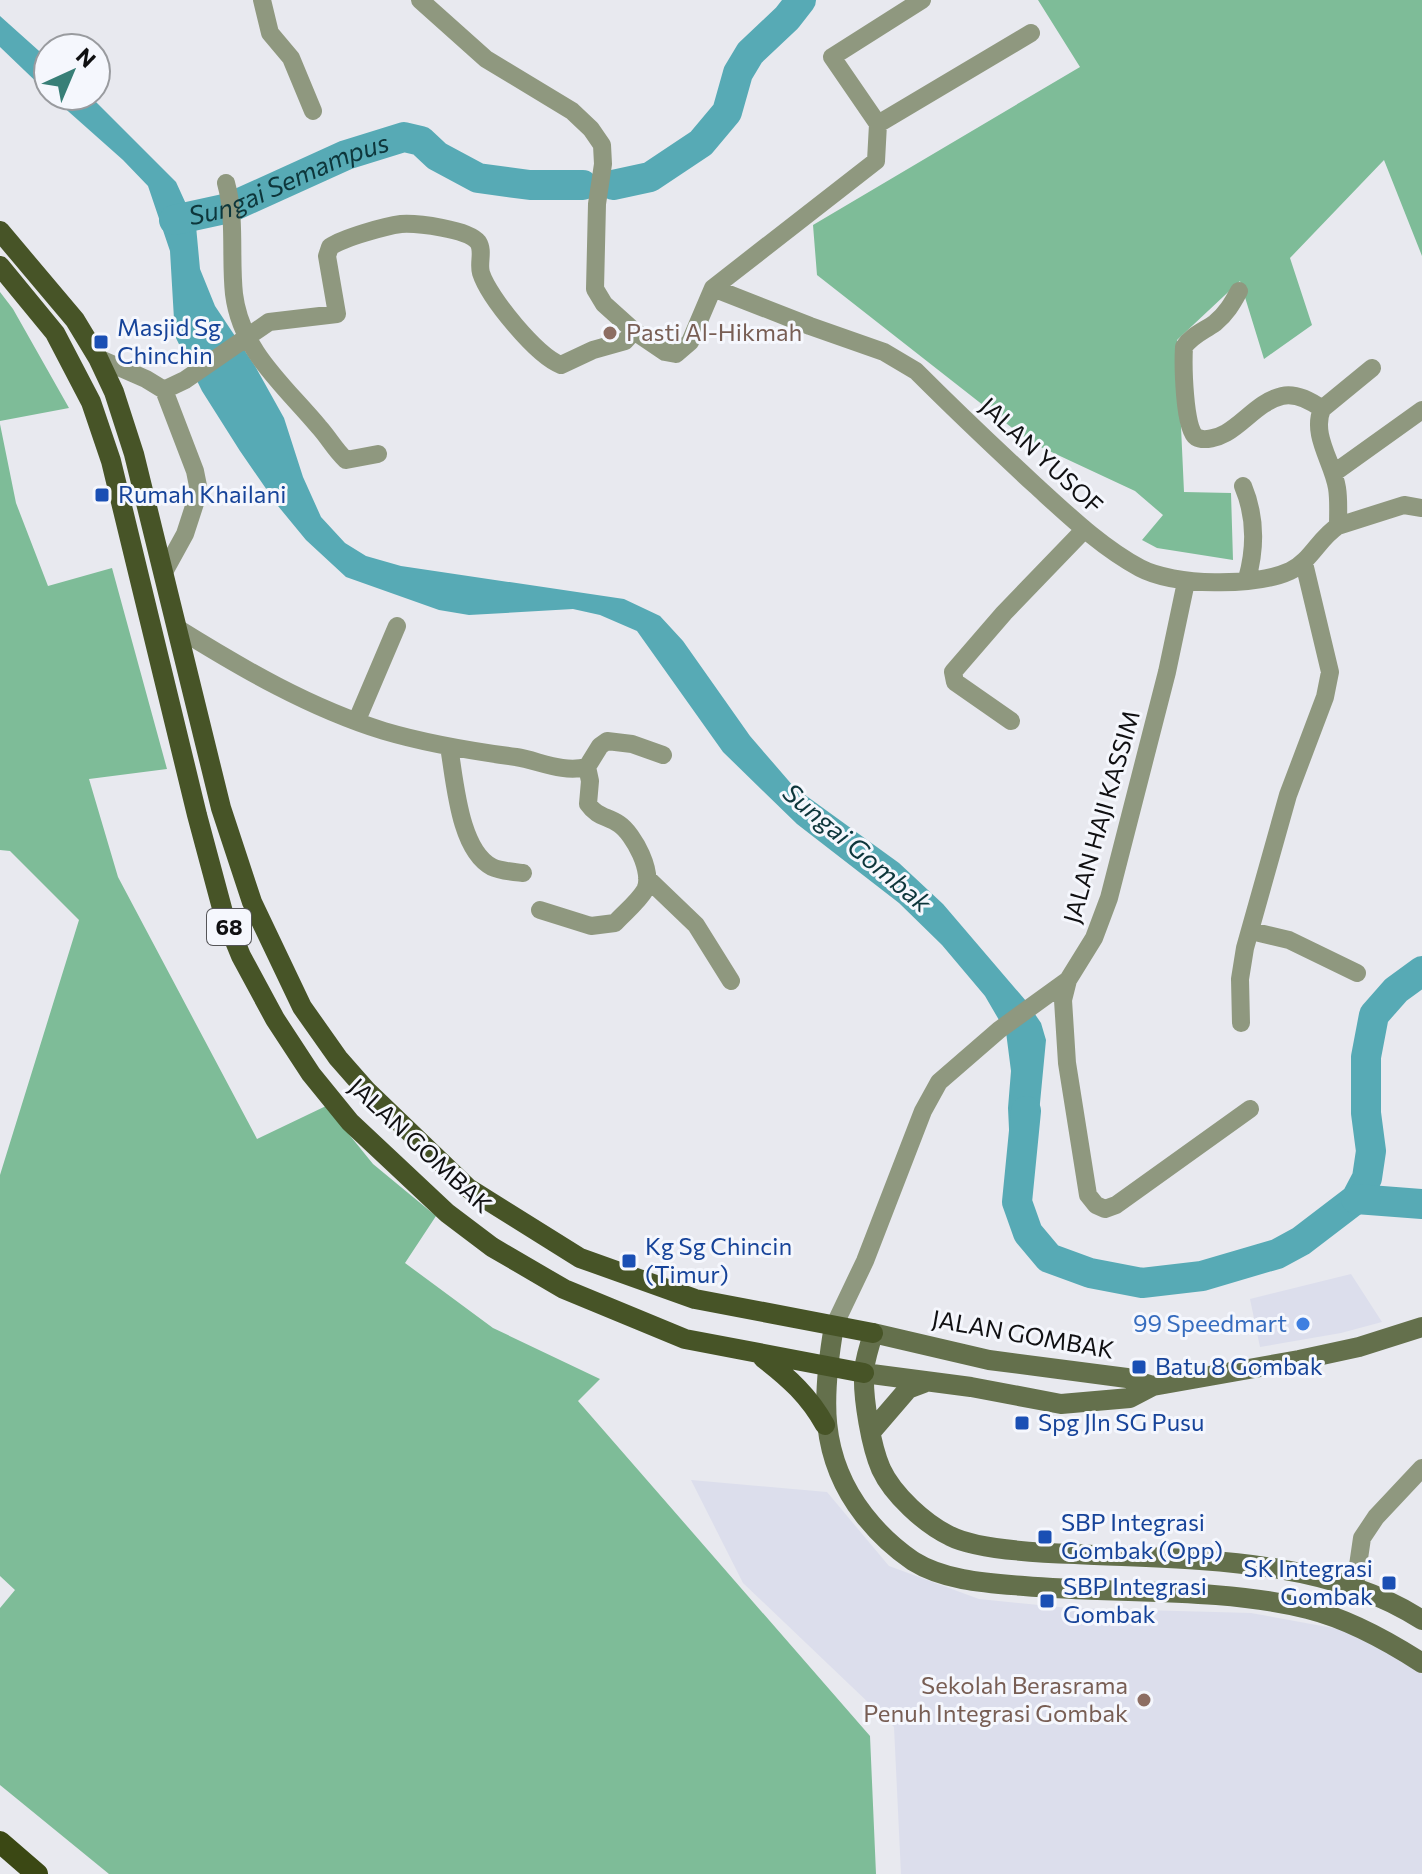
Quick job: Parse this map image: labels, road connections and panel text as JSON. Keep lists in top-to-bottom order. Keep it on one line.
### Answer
{"streets":{"main road":["68","JALAN GOMBAK"],"street":["JALAN YUSOF","JALAN HAJI KASSIM"]},"crossings":[["JALAN YUSOF","JALAN HAJI KASSIM"]],"water":["Sungai Semampus","Sungai Gombak"],"places":{"other":["Pasti Al-Hikmah","99 Speedmart","Sekolah Berasrama Penuh Integrasi Gombak"],"transit":["Masjid Sg Chinchin","Rumah Khailani","Kg Sg Chincin (Timur)","Batu 8 Gombak","Spg Jln SG Pusu","SBP Integrasi Gombak (Opp)","SK Integrasi Gombak","SBP Integrasi Gombak"]},"north":"top right"}
